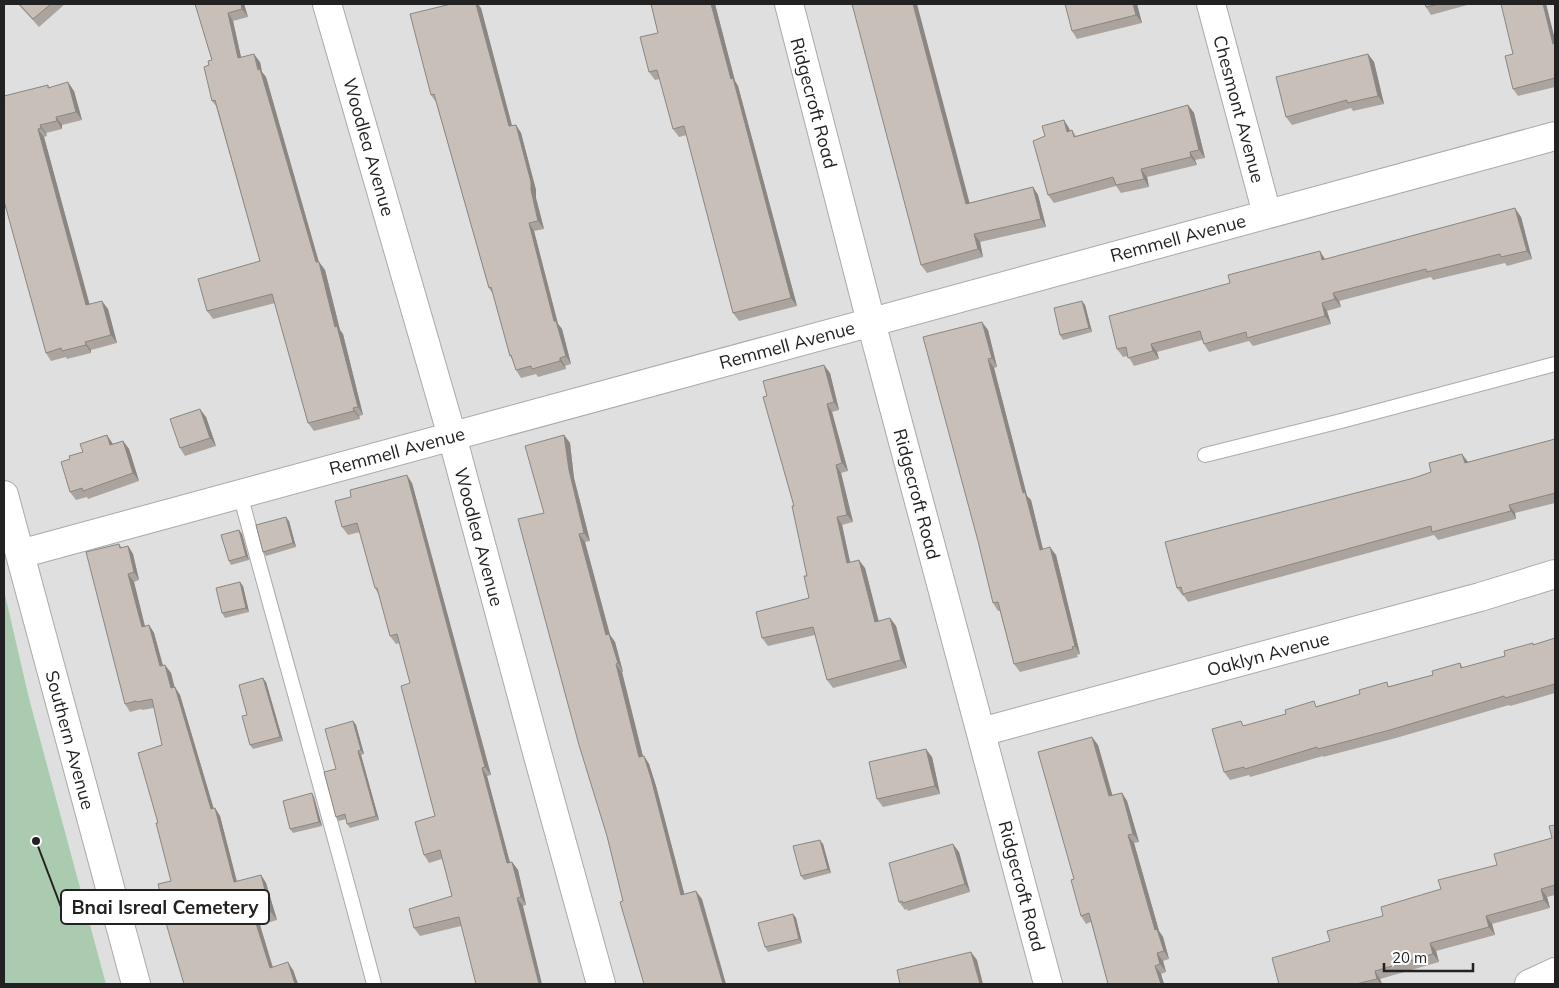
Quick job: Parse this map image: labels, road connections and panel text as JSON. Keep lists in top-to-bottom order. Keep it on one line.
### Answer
{"streets":{"street":["Ridgecroft Road","Chesmont Avenue","Woodlea Avenue","Remmell Avenue","Oaklyn Avenue","Southern Avenue"]},"crossings":[["Ridgecroft Road","Remmell Avenue"],["Ridgecroft Road","Oaklyn Avenue"],["Chesmont Avenue","Remmell Avenue"],["Woodlea Avenue","Remmell Avenue"],["Remmell Avenue","Southern Avenue"]],"places":["Bnai Isreal Cemetery"],"scale_bar":"20 m"}
